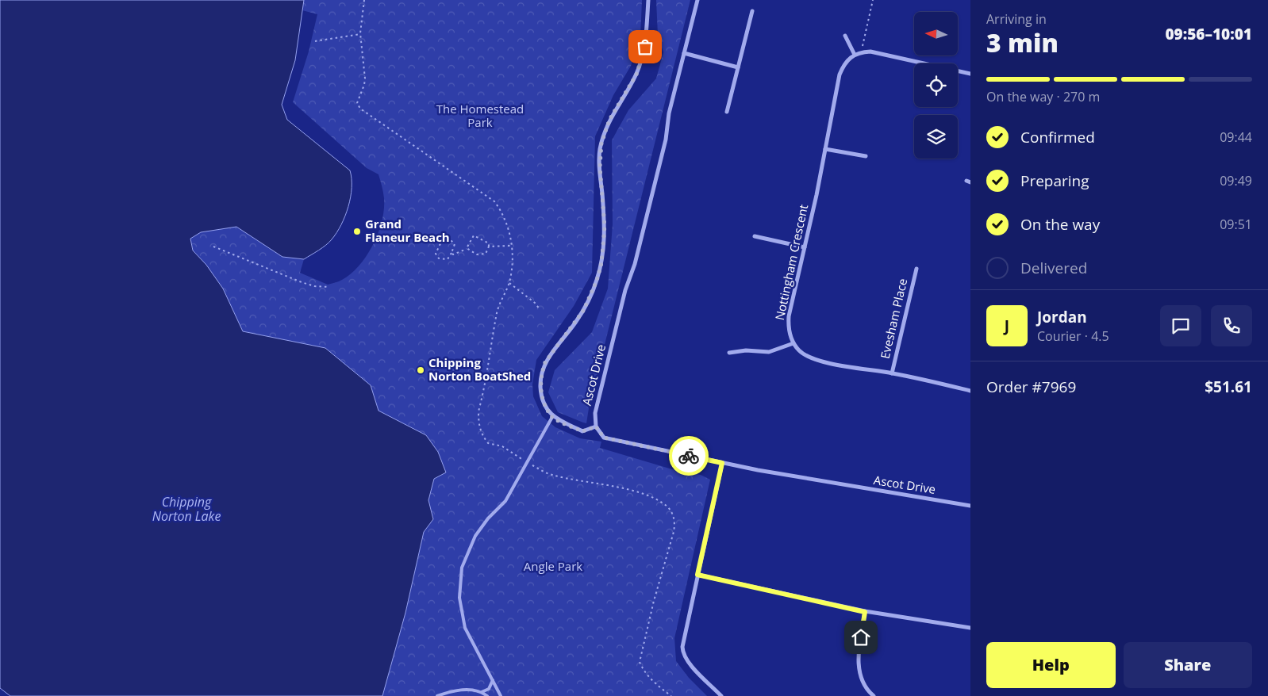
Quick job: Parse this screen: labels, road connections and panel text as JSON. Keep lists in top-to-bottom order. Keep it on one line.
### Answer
{"streets":{"street":["Nottingham Crescent","Evesham Place","Ascot Drive"]},"water":["Chipping Norton Lake"],"parks":["The Homestead Park","Angle Park"],"places":["Grand Flaneur Beach","Chipping Norton BoatShed"],"north":"left","page":{"heading":["3 min","Arriving in","09:56–10:01"],"panel":["Jordan","Courier · 4.5","Order #7969","$51.61"],"bar":"On the way · 270 m","list":[["Confirmed","09:44"],["Preparing","09:49"],["On the way","09:51"],"Delivered"],"round":"J","buttons":["Help","Share"]}}
